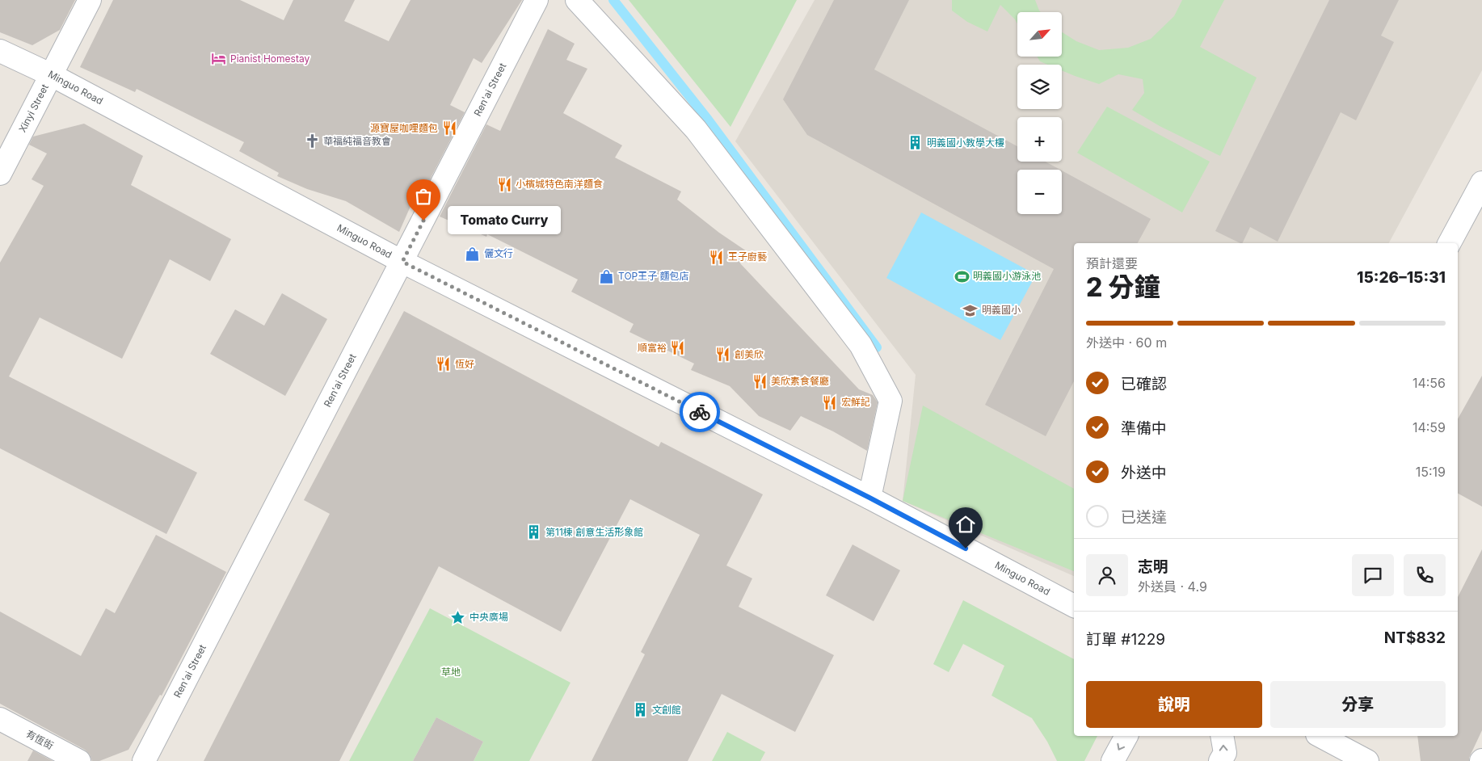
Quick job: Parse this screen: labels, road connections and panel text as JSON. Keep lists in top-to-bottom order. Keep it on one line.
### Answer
{"streets":{"street":["Minguo Road","Ren'ai Street","Xinyi Street","有恆街"]},"crossings":[["Minguo Road","Ren'ai Street"],["Minguo Road","Xinyi Street"]],"parks":["草地"],"places":{"hotel":["Pianist Homestay"],"restaurant":["源寶屋咖哩麵包","小檳城特色南洋麵食","王子廚藝","順富裕","創美欣","恆好","美欣素食餐廳","宏鮮記"],"church":["華福純福音教會"],"building":["明義國小教學大樓","第11棟 創意生活形象館","文創館"],"other":["Tomato Curry"],"shop":["儷文行","TOP王子 麵包店"],"sports":["明義國小游泳池"],"school or university":["明義國小"],"place":["中央廣場"]},"north":"top right","page":{"map_buttons":["+","−"],"bubble":"Tomato Curry","heading":["2 分鐘","預計還要","15:26–15:31"],"panel":["志明","外送員 · 4.9","訂單 #1229","NT$832"],"bar":"外送中 · 60 m","list":[["已確認","14:56"],["準備中","14:59"],["外送中","15:19"],"已送達"],"buttons":["說明","分享"]}}
